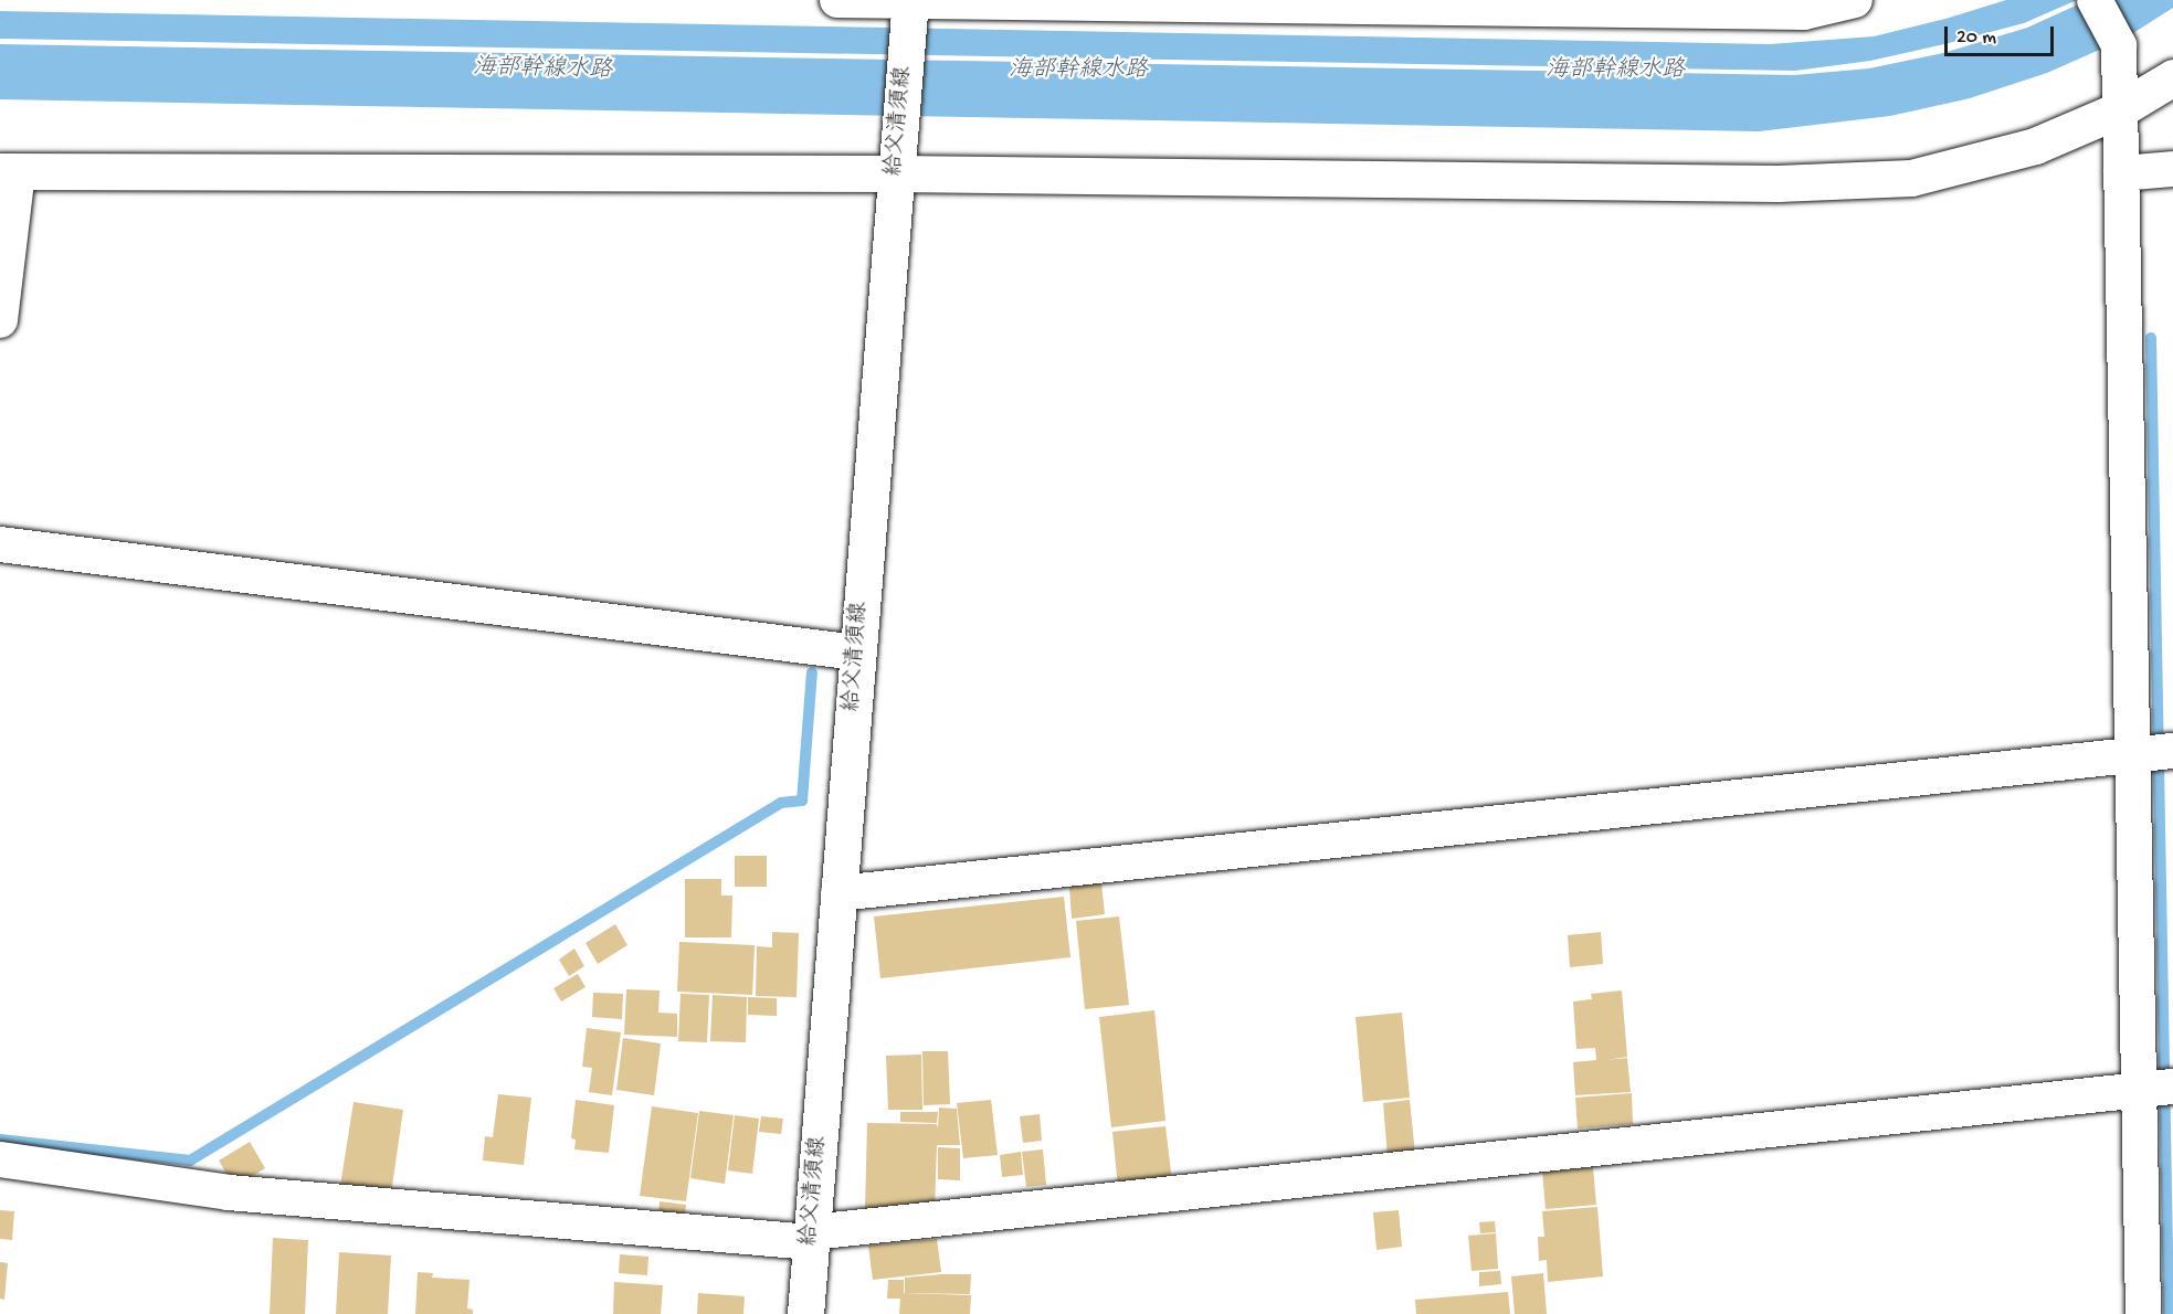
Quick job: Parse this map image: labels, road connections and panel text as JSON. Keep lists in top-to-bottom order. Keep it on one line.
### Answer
{"streets":{"street":["給父清須線"]},"water":["海部幹線水路"],"scale_bar":"20 m"}
